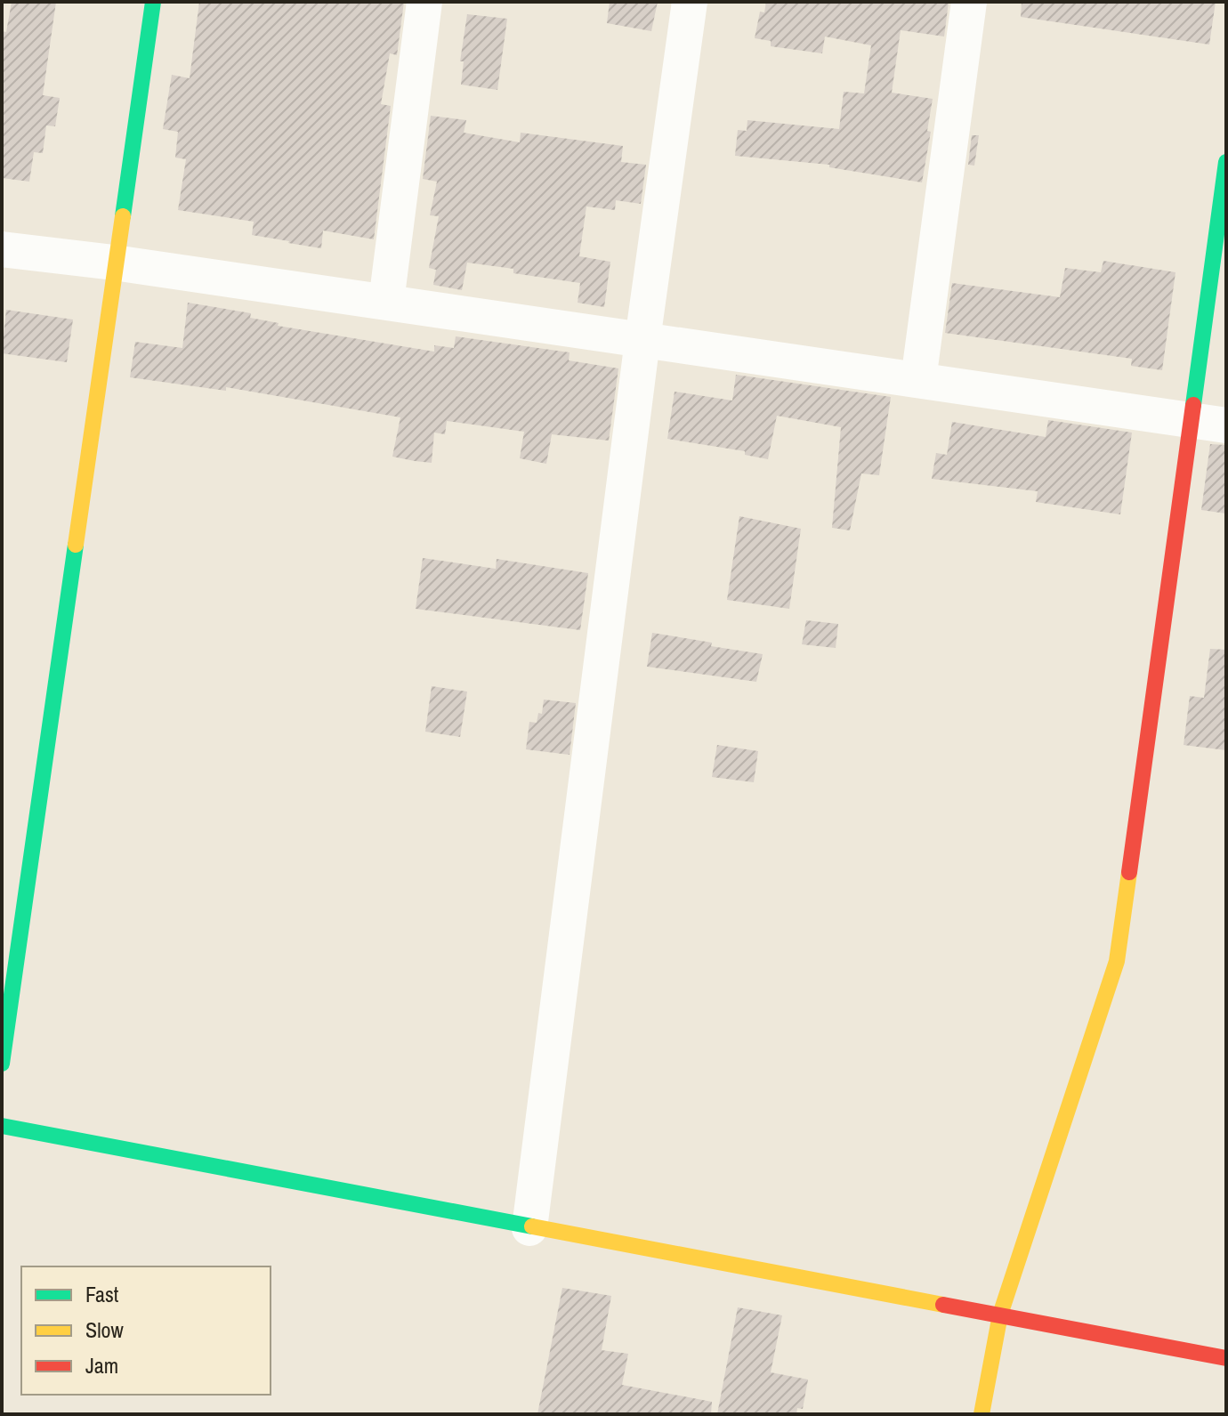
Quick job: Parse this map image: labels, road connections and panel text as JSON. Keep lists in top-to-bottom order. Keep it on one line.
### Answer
{"legend":["Fast","Slow","Jam"]}
